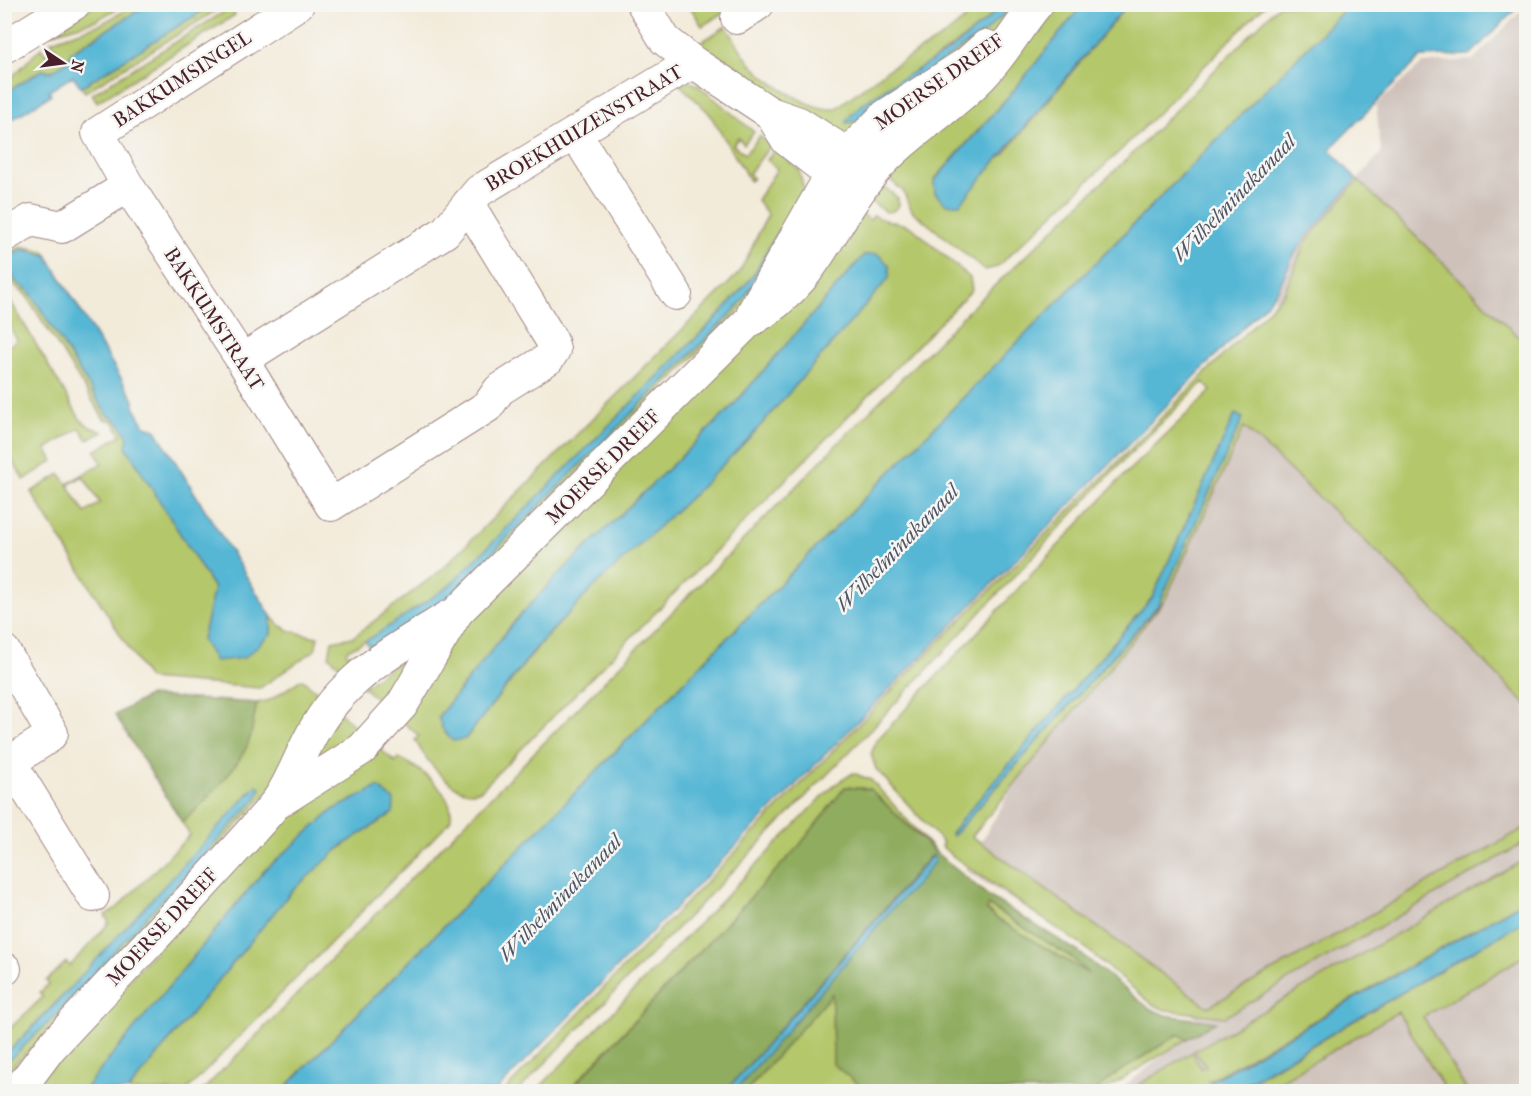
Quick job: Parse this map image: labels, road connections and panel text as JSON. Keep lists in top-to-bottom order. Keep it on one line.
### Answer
{"streets":{"street":["BAKKUMSINGEL","MOERSE DREEF","BROEKHUIZENSTRAAT","BAKKUMSTRAAT"]},"crossings":[["BAKKUMSINGEL","BAKKUMSTRAAT"],["BROEKHUIZENSTRAAT","BAKKUMSTRAAT"]],"water":["Wilhelminakanaal"],"north":"right"}
